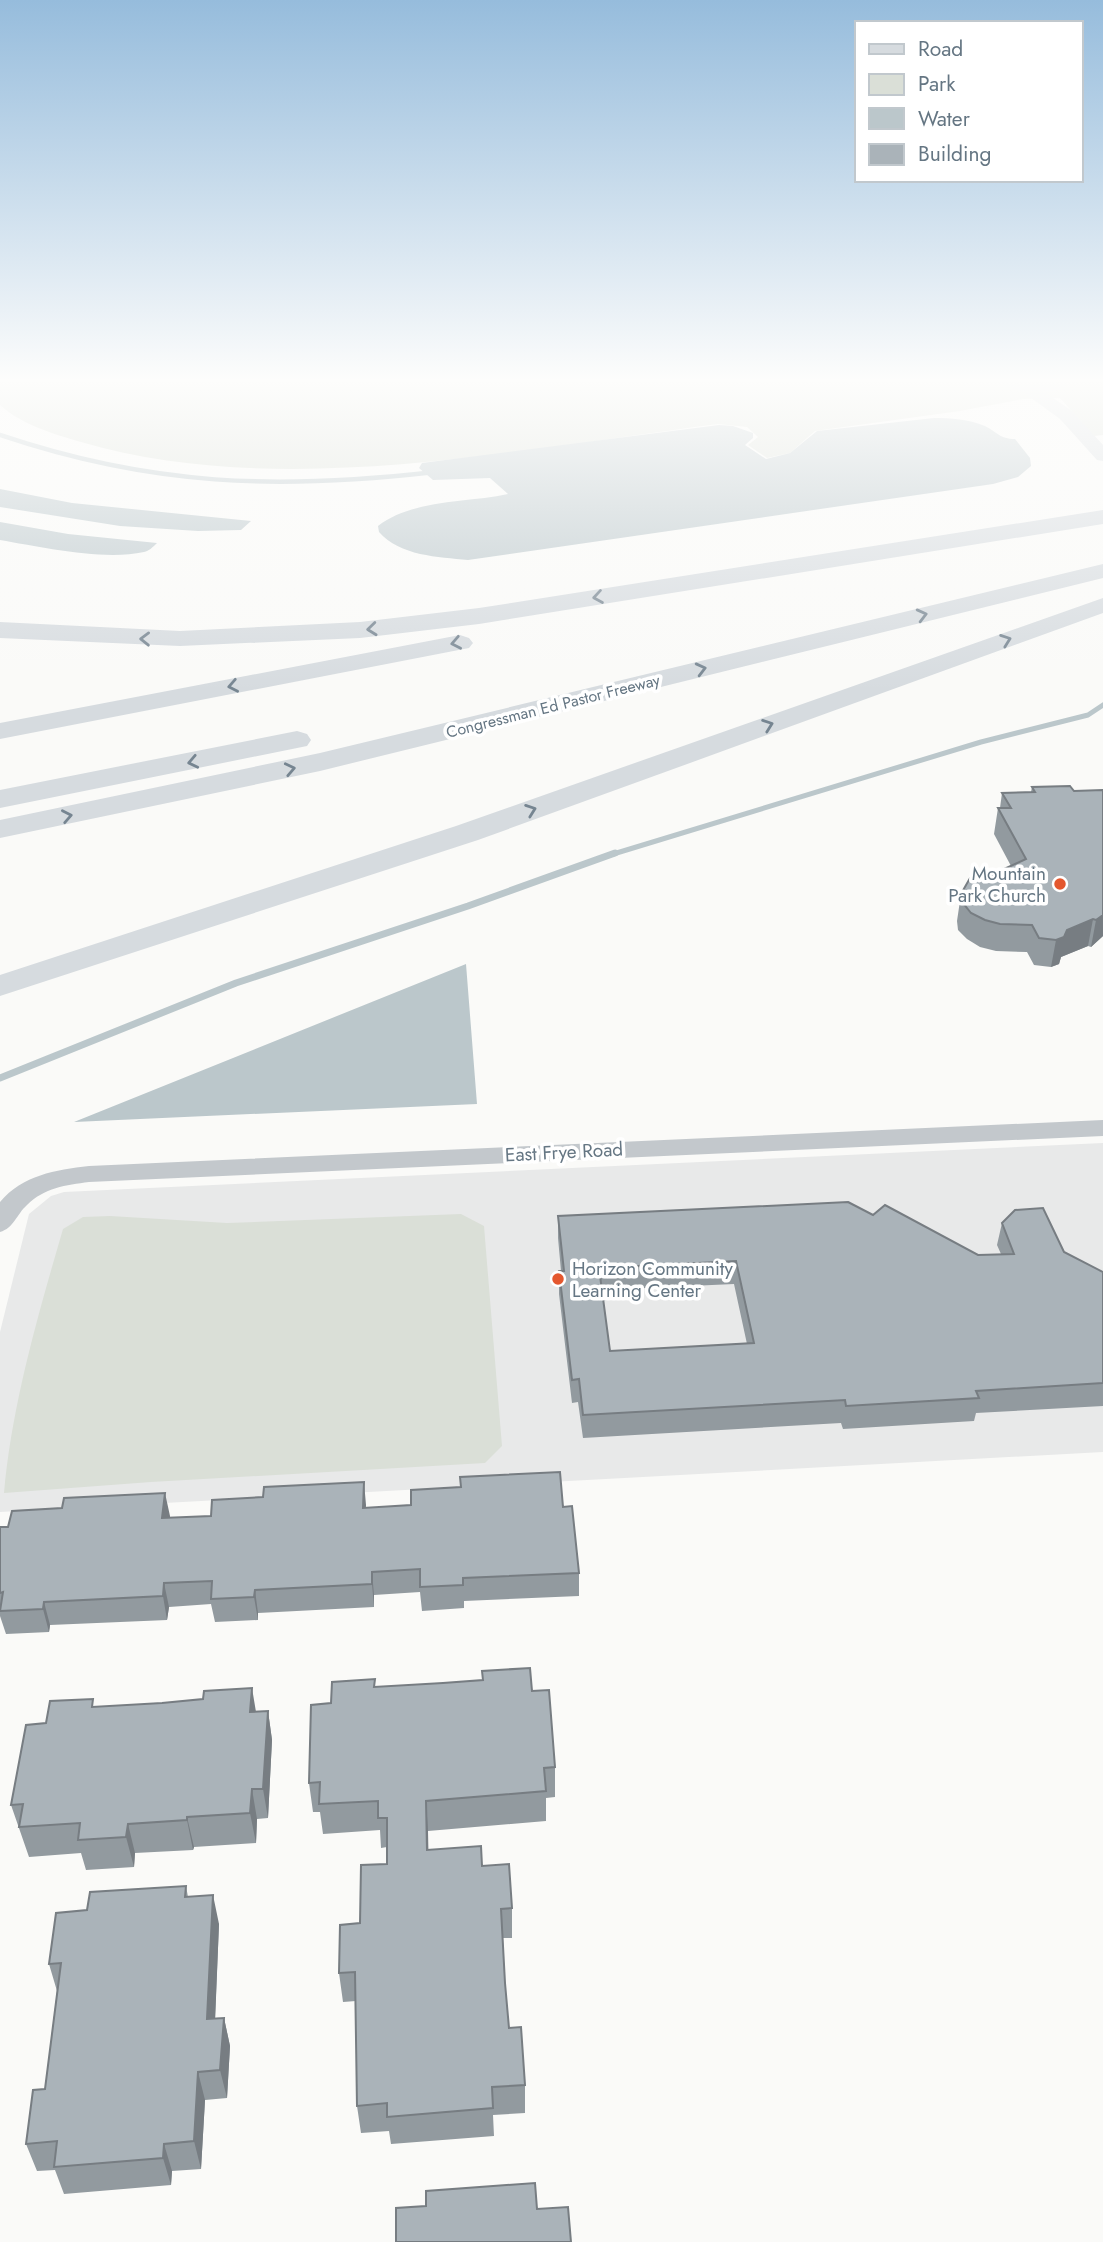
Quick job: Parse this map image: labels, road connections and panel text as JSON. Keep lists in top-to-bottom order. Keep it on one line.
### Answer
{"streets":{"highway":["Congressman Ed Pastor Freeway"],"street":["East Frye Road"]},"places":["Mountain Park Church","Horizon Community Learning Center"],"legend":["Road","Park","Water","Building"]}
